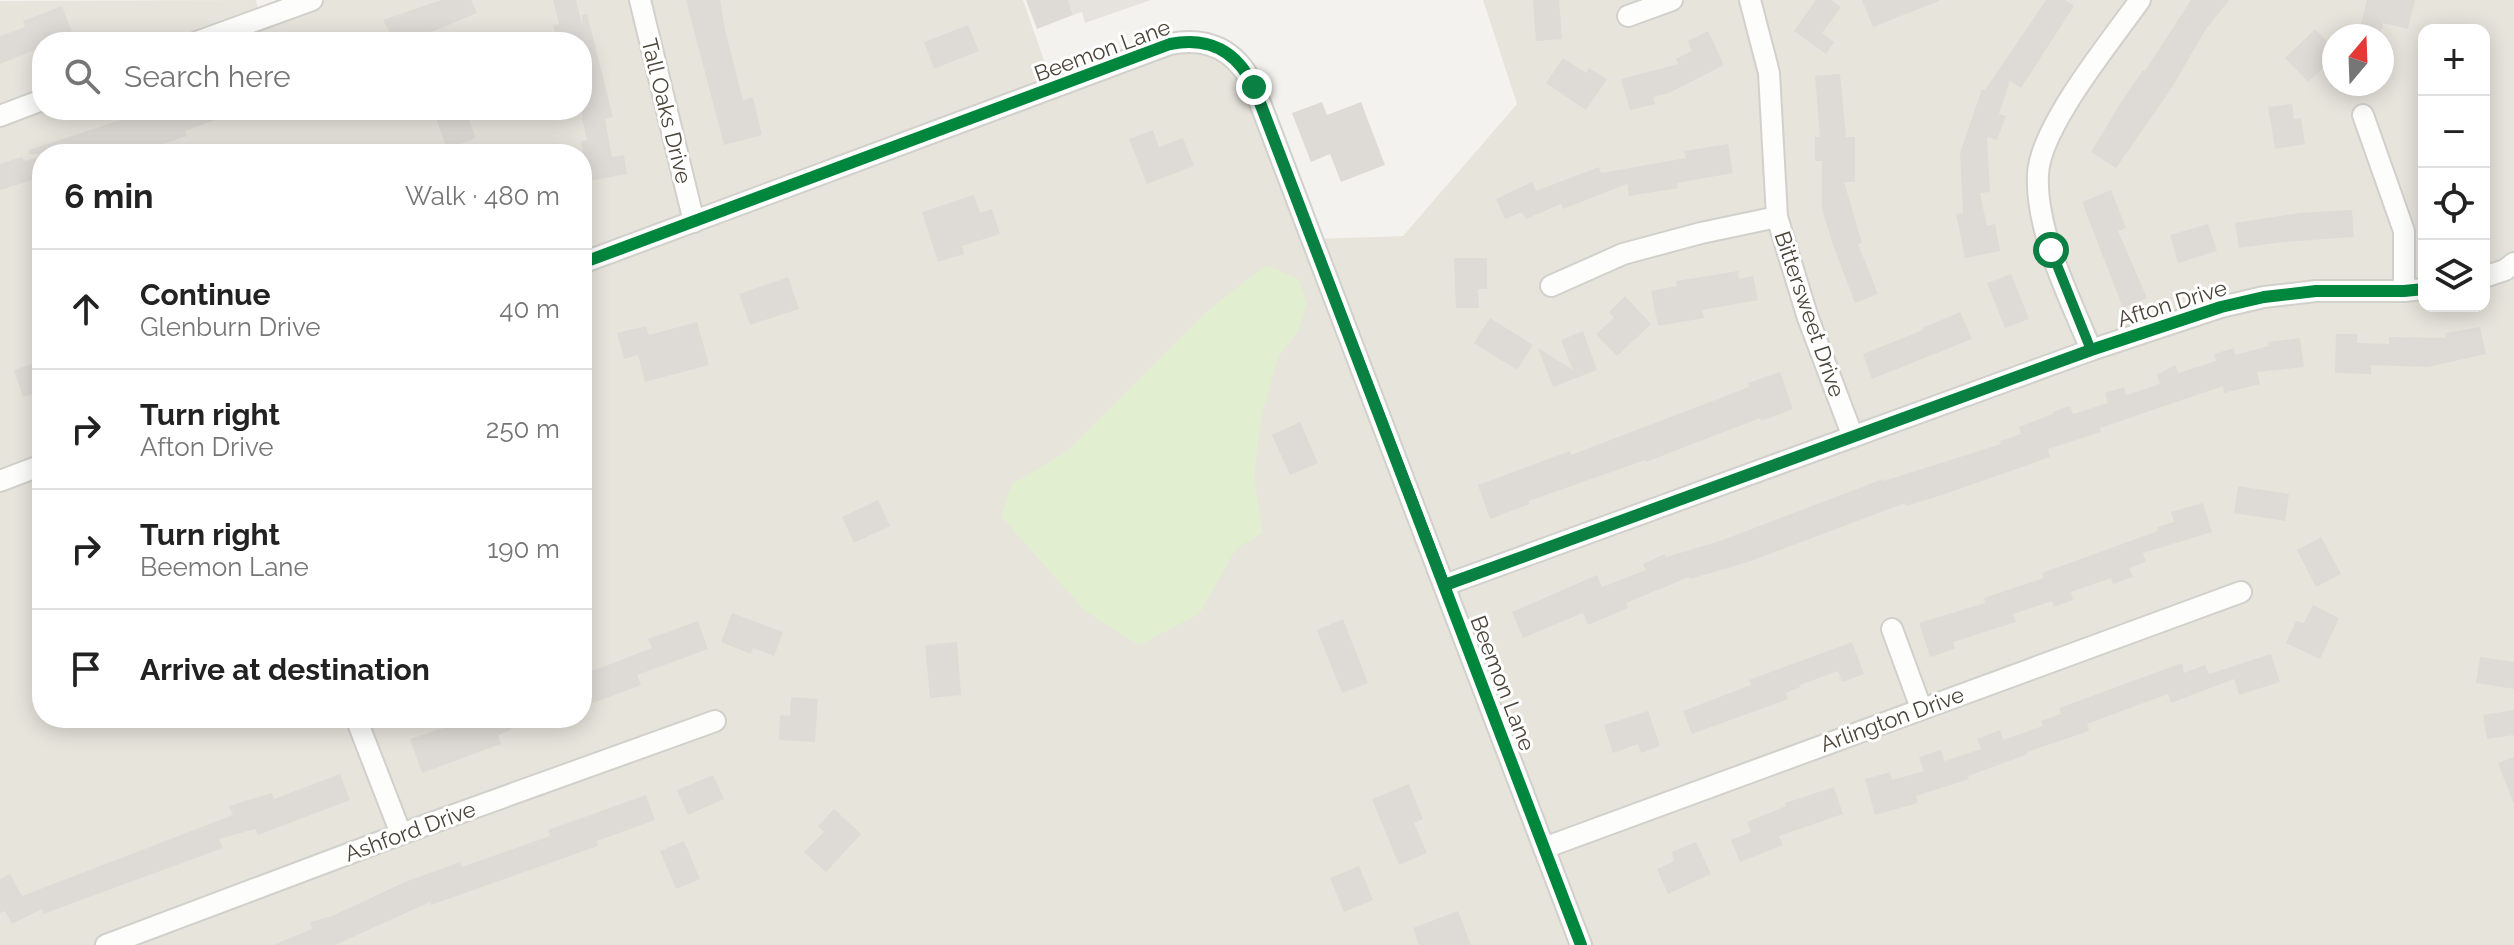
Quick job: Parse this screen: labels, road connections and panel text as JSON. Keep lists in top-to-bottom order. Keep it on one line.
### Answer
{"streets":{"street":["Beemon Lane","Tall Oaks Drive","Afton Drive","Bittersweet Drive","Arlington Drive","Ashford Drive"]},"crossings":[["Beemon Lane","Tall Oaks Drive"],["Beemon Lane","Afton Drive"],["Beemon Lane","Arlington Drive"],["Afton Drive","Bittersweet Drive"]],"north":"top","page":{"map_buttons":["+","−"],"search":"Search here","heading":["6 min","Walk · 480 m"],"list":[["Continue","Glenburn Drive","40 m"],["Turn right","Afton Drive","250 m"],["Turn right","Beemon Lane","190 m"],"Arrive at destination"]}}
